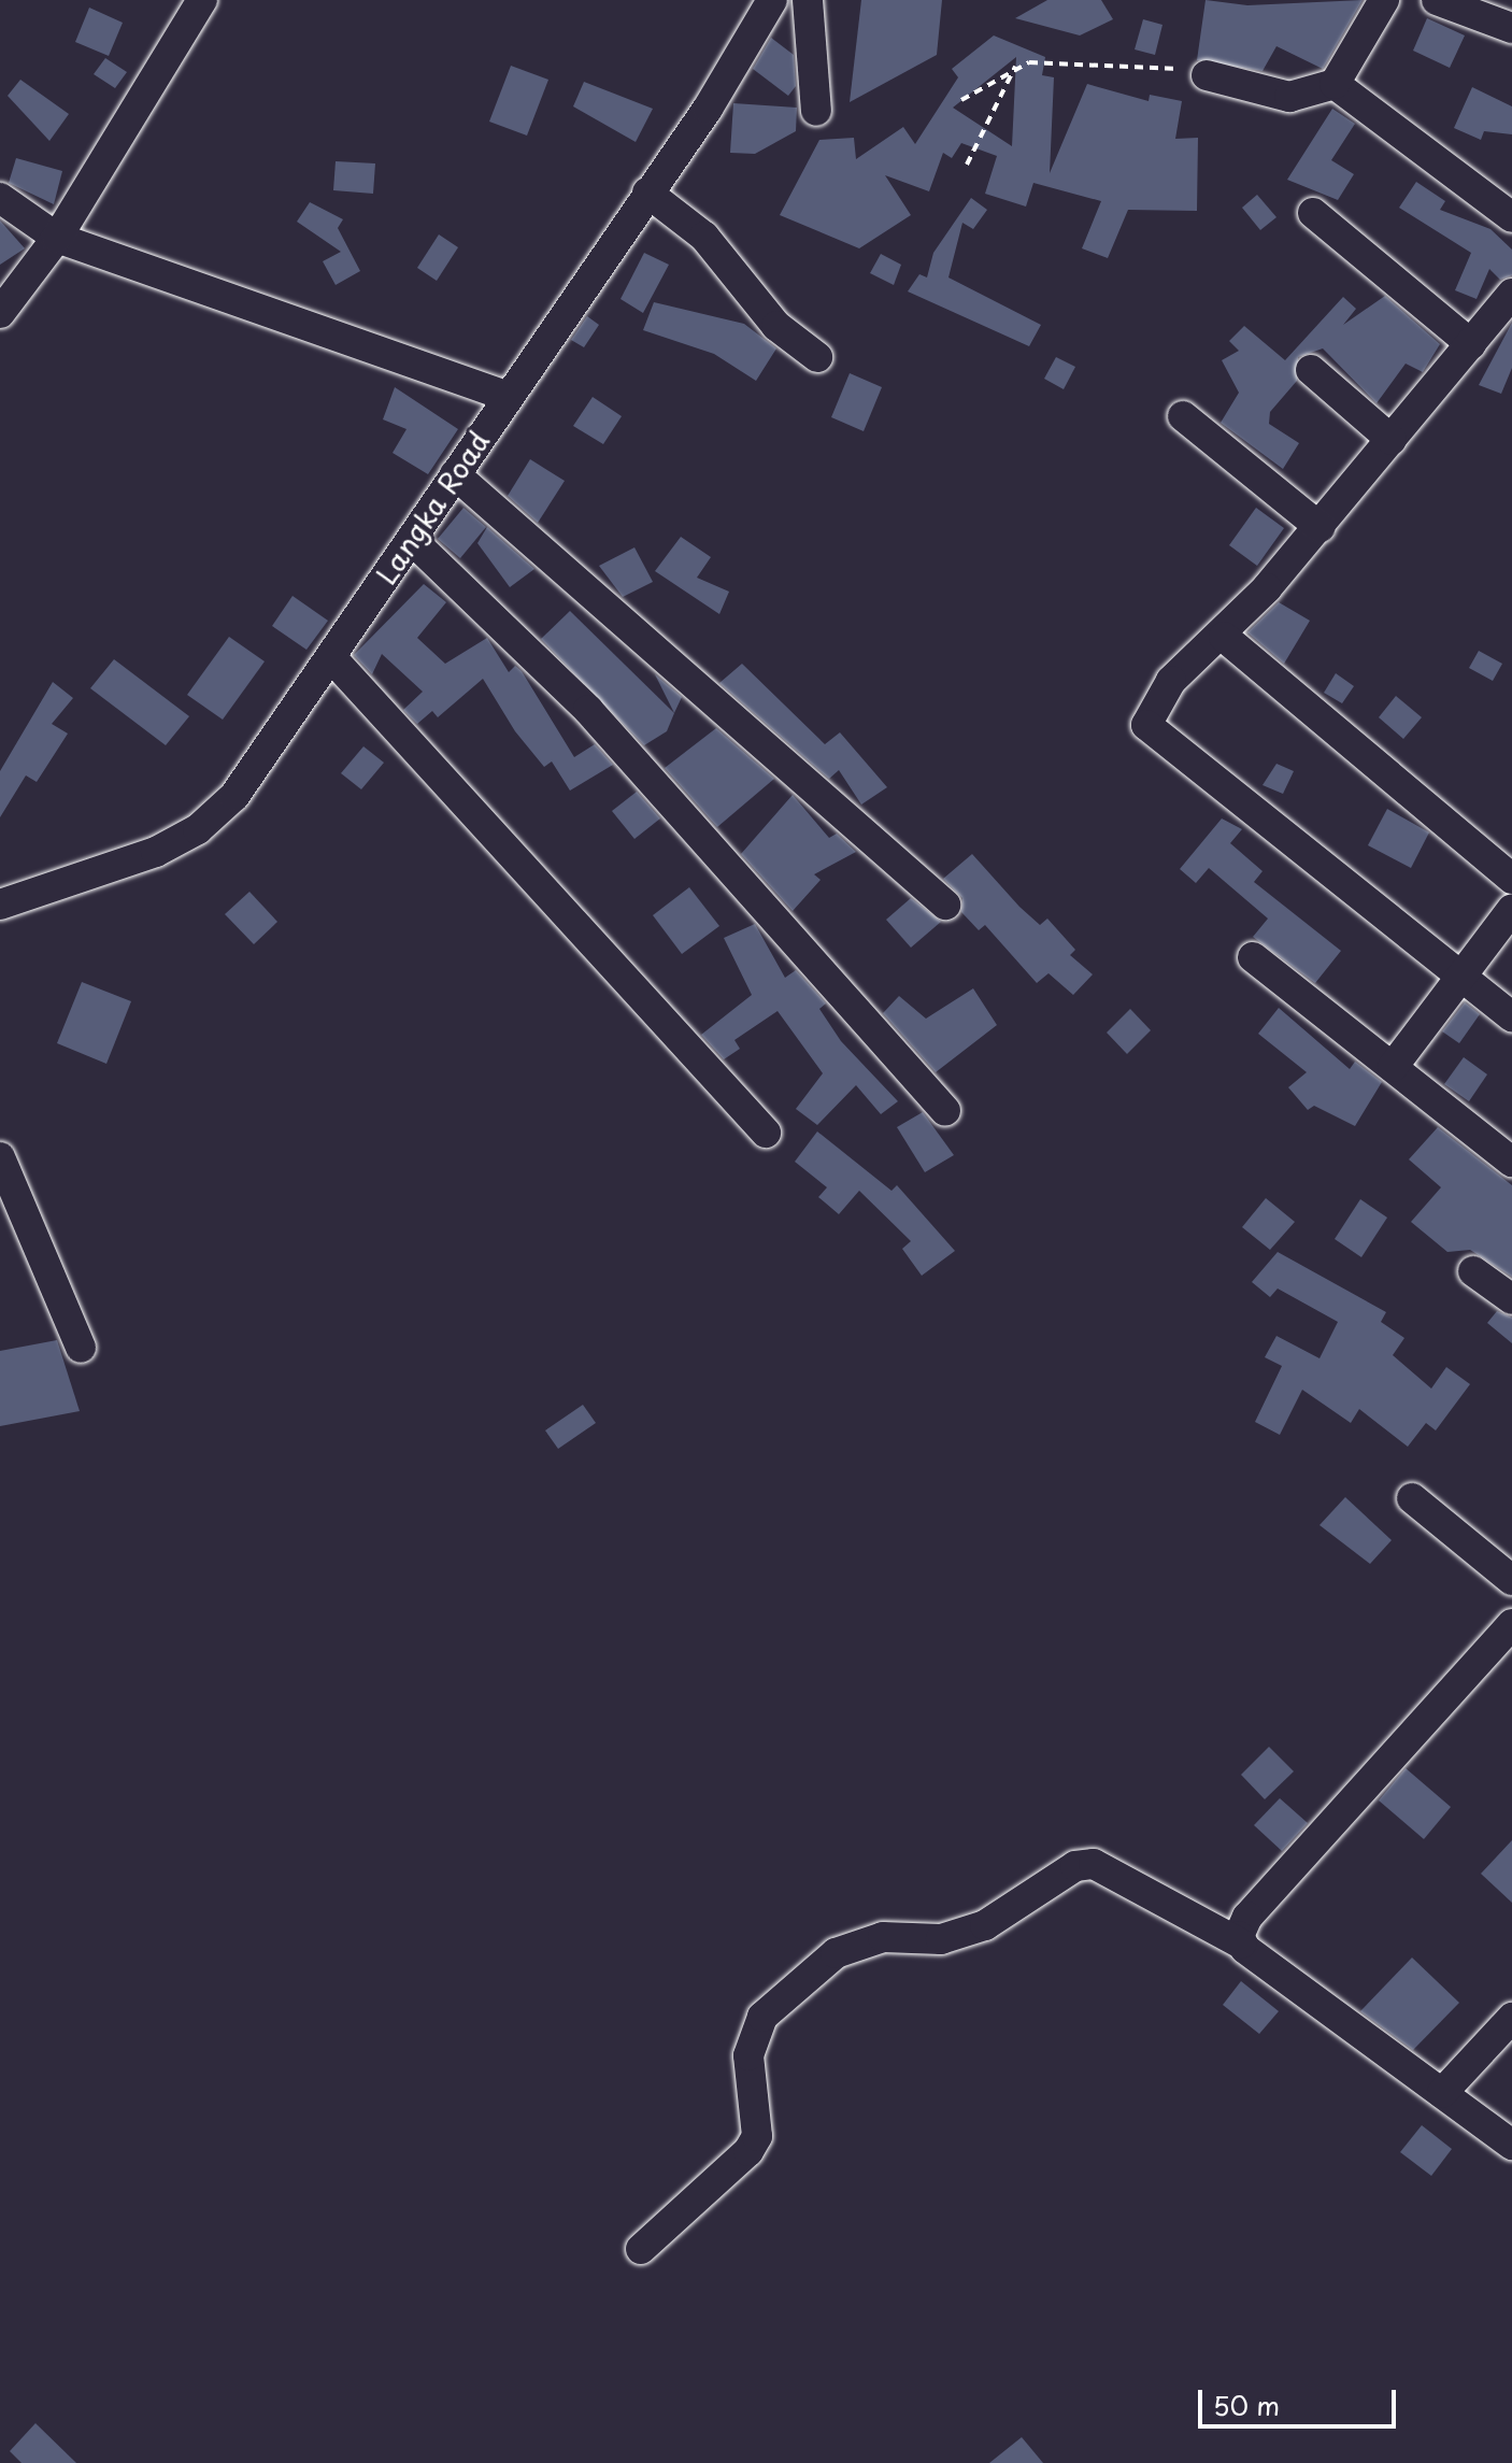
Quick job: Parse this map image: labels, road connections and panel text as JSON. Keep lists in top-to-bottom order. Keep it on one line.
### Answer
{"streets":{"street":["Langka Road"]},"scale_bar":"50 m"}
